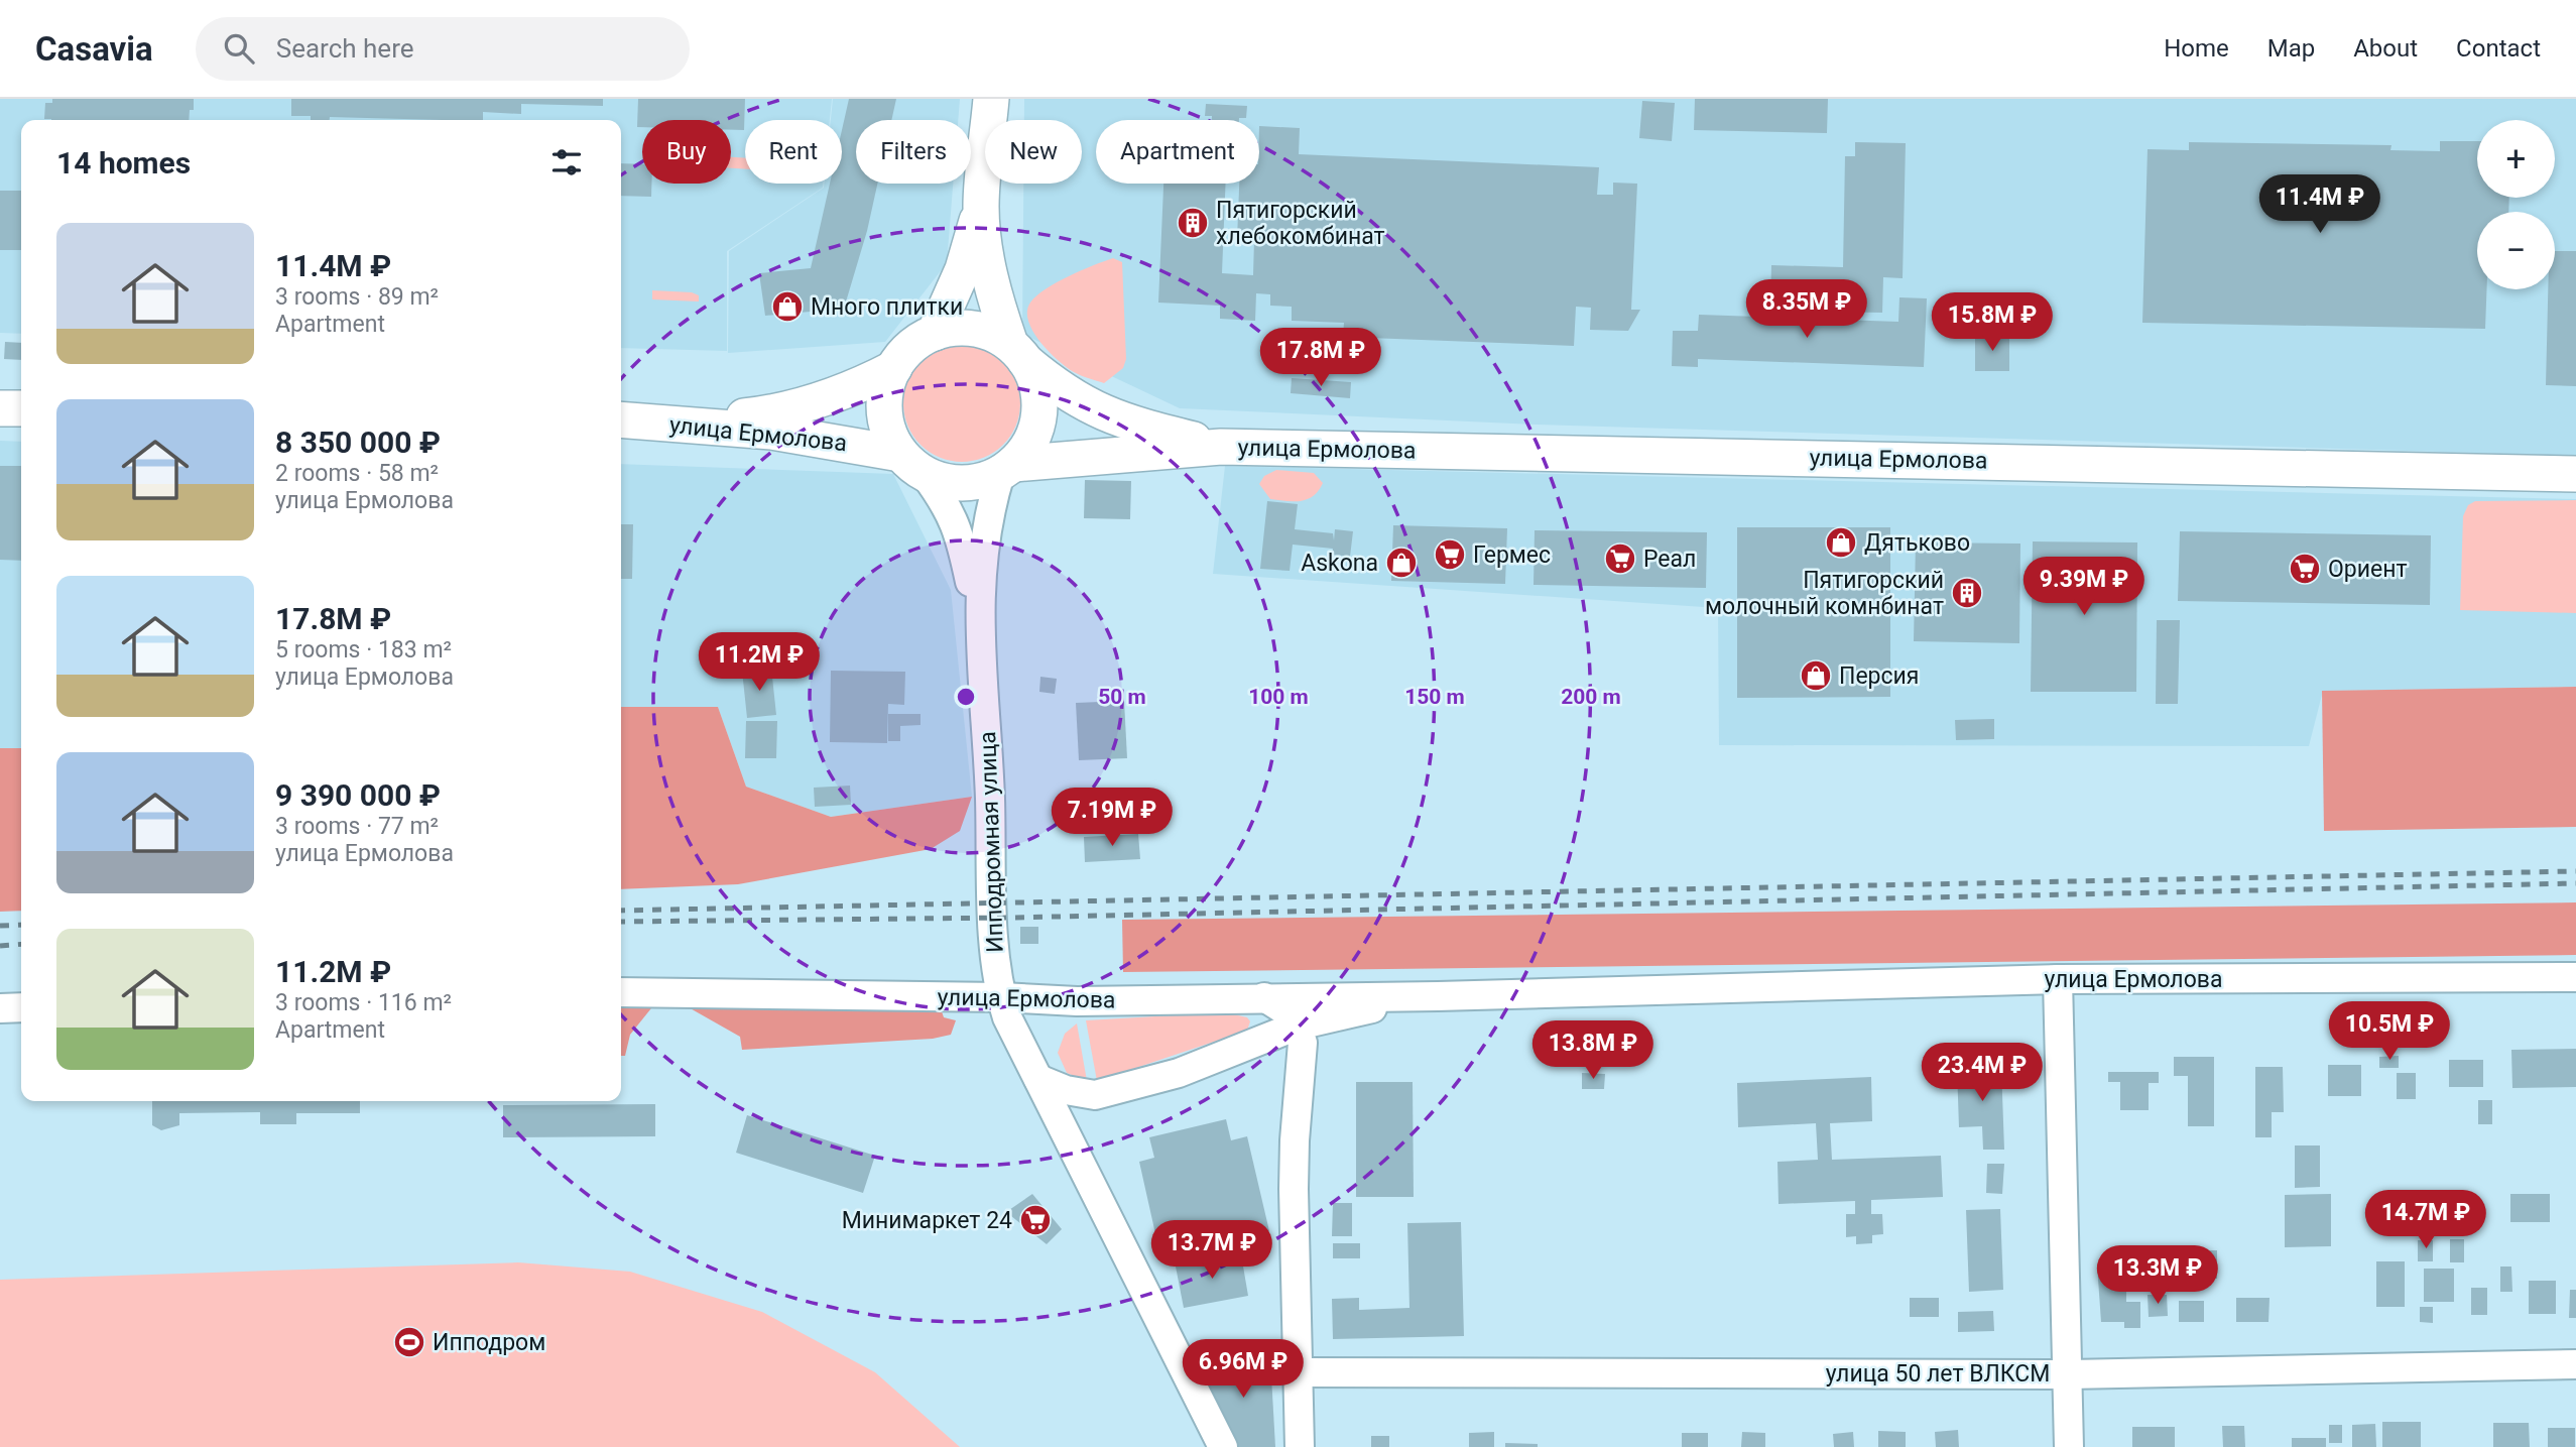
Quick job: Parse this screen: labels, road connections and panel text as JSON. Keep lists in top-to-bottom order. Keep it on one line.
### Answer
{"streets":{"main road":["улица Ермолова"],"street":["Ипподромная улица","улица 50 лет ВЛКСМ"]},"crossings":[["улица Ермолова","Ипподромная улица"]],"places":{"building":["Пятигорский хлебокомбинат","Пятигорский молочный комнбинат"],"shop":["Много плитки","Дятьково","Askona","Персия"],"supermarket":["Гермес","Реал","Ориент","Минимаркет 24"],"sports":["Ипподpом"]},"page":{"header":"Casavia","search":"Search here","nav":["Home","Map","About","Contact"],"map_buttons":["+","−"],"chip":["Buy","Rent","Filters","New","Apartment"],"heading":"14 homes","price":["11.4M ₽","8.35M ₽","15.8M ₽","17.8M ₽","9.39M ₽","11.2M ₽","7.19M ₽","10.5M ₽","13.8M ₽","23.4M ₽","14.7M ₽","13.7M ₽","13.3M ₽","6.96M ₽"],"list":[{"name":"11.4M ₽","note":"3 rooms · 89 m² · Apartment"},{"name":"8 350 000 ₽","note":"2 rooms · 58 m² · улица Ермолова"},{"name":"17.8M ₽","note":"5 rooms · 183 m² · улица Ермолова"},{"name":"9 390 000 ₽","note":"3 rooms · 77 m² · улица Ермолова"},{"name":"11.2M ₽","note":"3 rooms · 116 m² · Apartment"}]},"rings":["50 m","100 m","150 m","200 m"]}
